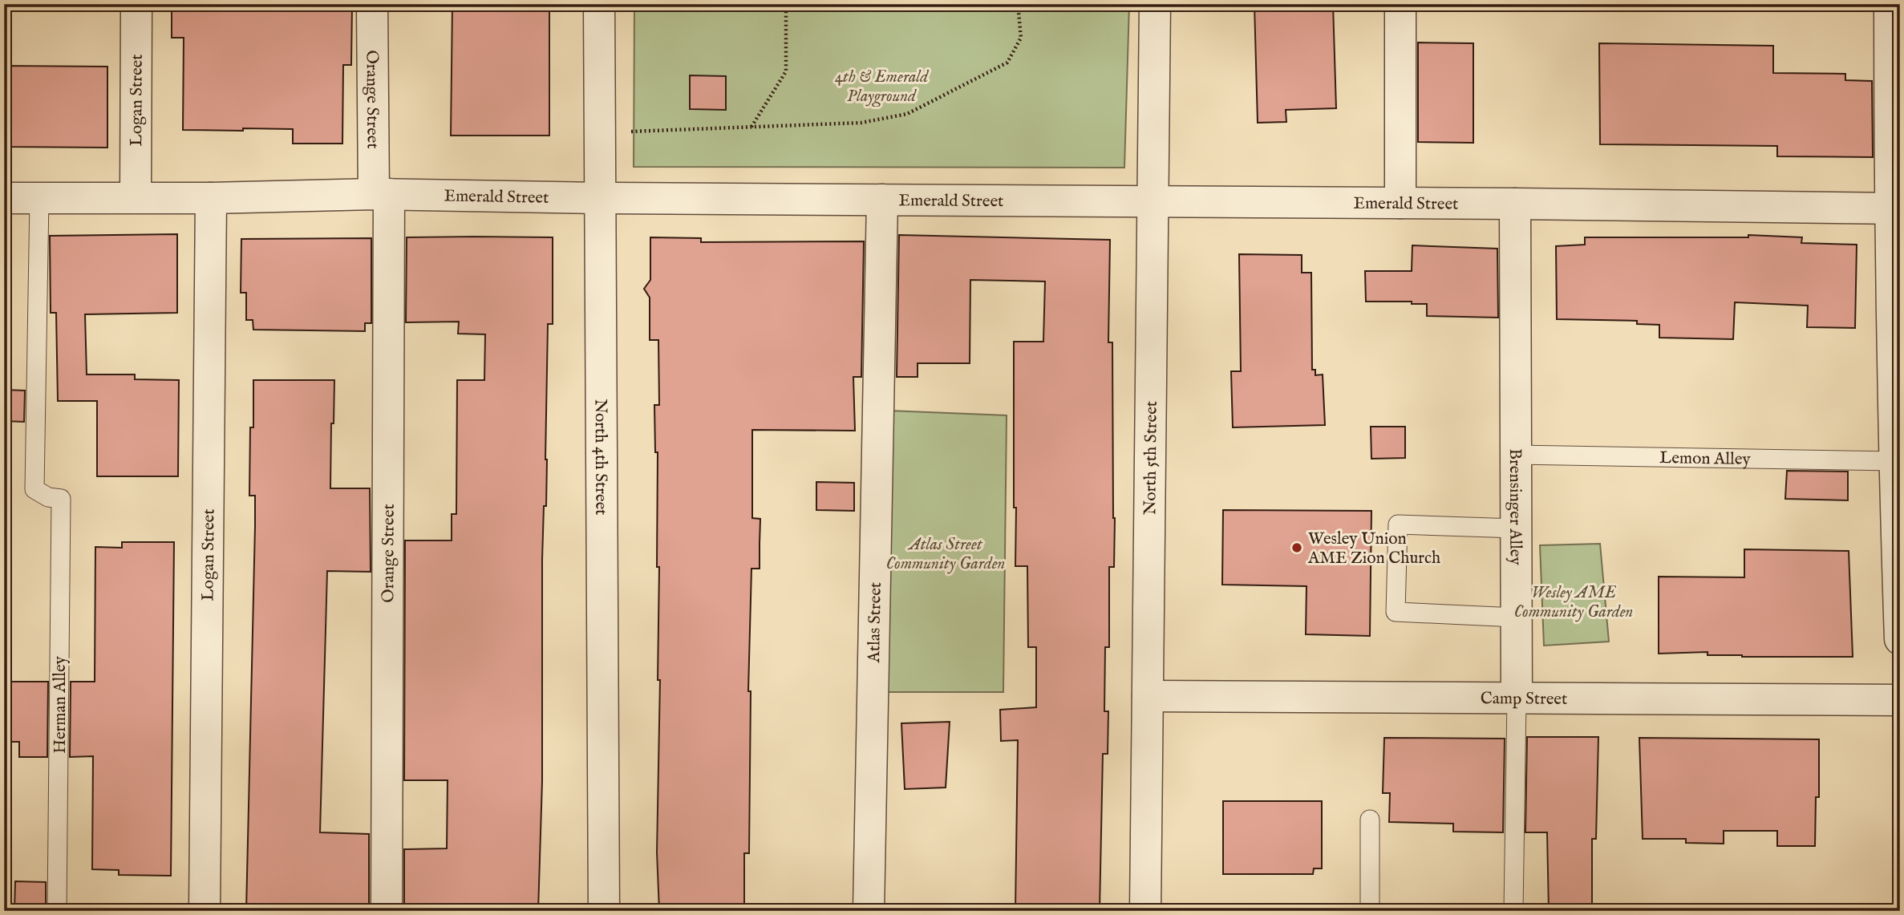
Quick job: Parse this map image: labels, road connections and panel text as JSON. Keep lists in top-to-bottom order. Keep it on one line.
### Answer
{"streets":{"street":["Orange Street","Logan Street","Emerald Street","North 4th Street","North 5th Street","Brensinger Alley","Atlas Street","Camp Street"],"lane":["Lemon Alley","Herman Alley"]},"crossings":[["Orange Street","Emerald Street"],["Logan Street","Emerald Street"],["Emerald Street","North 4th Street"],["Emerald Street","North 5th Street"],["Emerald Street","Brensinger Alley"],["Emerald Street","Atlas Street"],["Emerald Street","Herman Alley"],["North 5th Street","Camp Street"],["Lemon Alley","Brensinger Alley"],["Brensinger Alley","Camp Street"]],"parks":["4th & Emerald Playground","Atlas Street Community Garden","Wesley AME Community Garden"],"places":["Wesley Union AME Zion Church"]}
